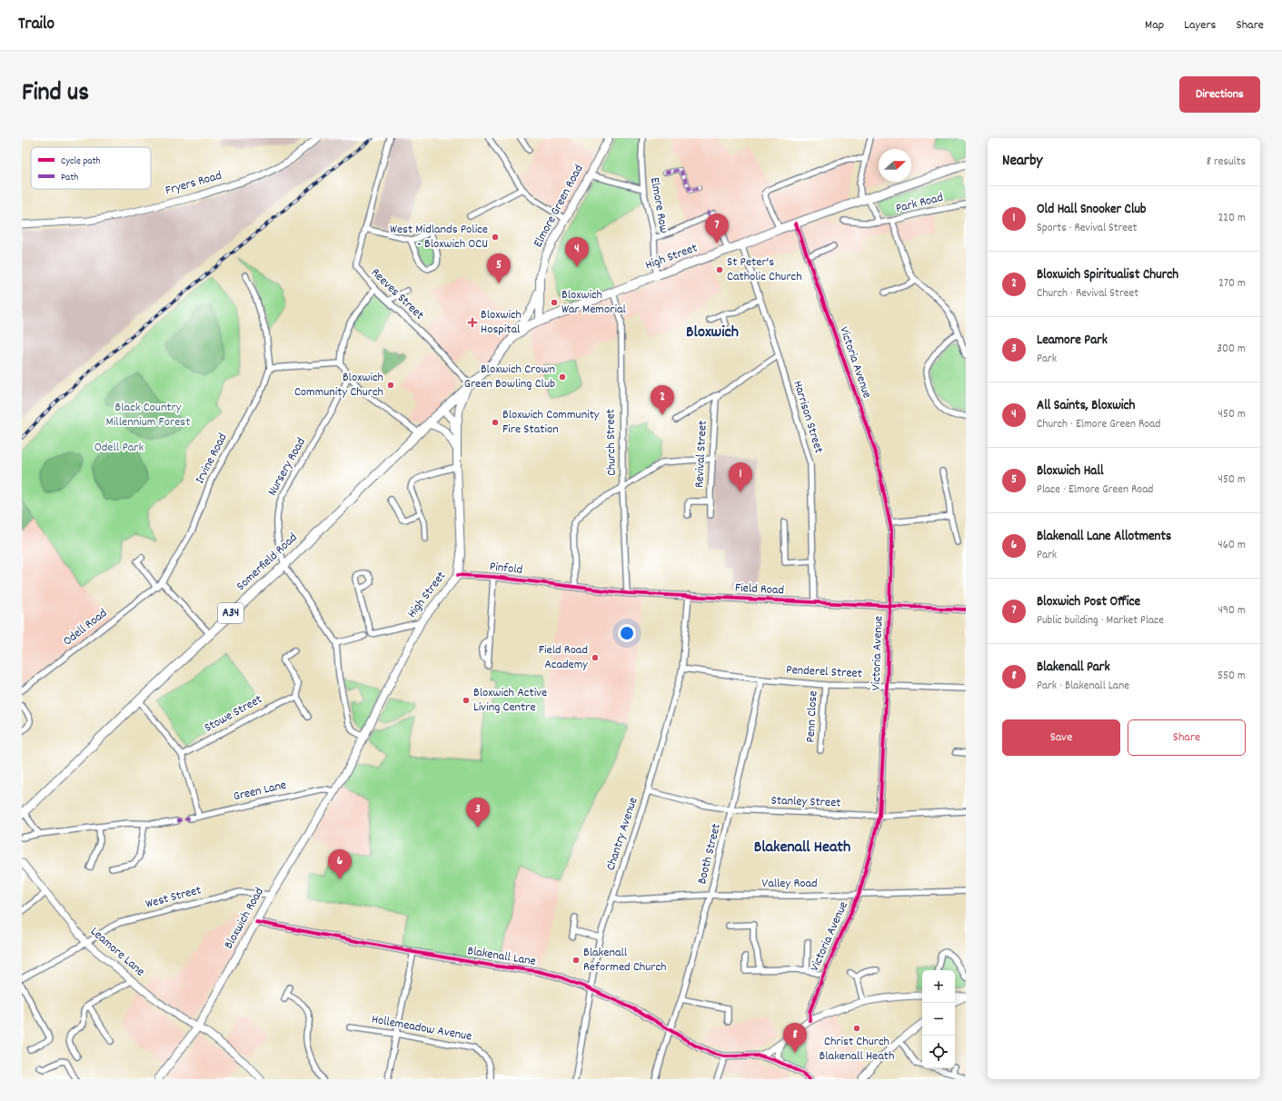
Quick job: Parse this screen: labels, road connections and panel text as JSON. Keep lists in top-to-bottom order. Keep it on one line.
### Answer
{"streets":{"highway":["High Street","Somerfield Road","A34"],"main road":["Elmore Green Road","Bloxwich Road"],"street":["Fryers Road","Park Road","Elmore Row","Reeves Street","Victoria Avenue","Harrison Street","Church Street","Revival Street","Irvine Road","Nursery Road","Pinfold","Field Road","Odell Road","Penderel Street","Stowe Street","Penn Close","Green Lane","Stanley Street","Chantry Avenue","Booth Street","Valley Road","West Street","Leamore Lane","Blakenall Lane","Hollemeadow Avenue"]},"crossings":[["Elmore Row","High Street"],["Elmore Green Road","High Street"],["High Street","Reeves Street"],["High Street","Victoria Avenue"],["High Street","Harrison Street"],["High Street","Church Street"],["High Street","Nursery Road"],["High Street","Somerfield Road"],["High Street","Pinfold"],["High Street","Bloxwich Road"],["Reeves Street","Somerfield Road"],["Victoria Avenue","Field Road"],["Victoria Avenue","Penderel Street"],["Victoria Avenue","Stanley Street"],["Victoria Avenue","Valley Road"],["Harrison Street","Revival Street"],["Harrison Street","Field Road"],["Church Street","Field Road"],["Irvine Road","Odell Road"],["Nursery Road","Somerfield Road"],["Pinfold","Field Road"],["Field Road","Chantry Avenue"],["Penderel Street","Penn Close"],["Penderel Street","Chantry Avenue"],["Penderel Street","Booth Street"],["Green Lane","Bloxwich Road"],["Stanley Street","Chantry Avenue"],["Stanley Street","Booth Street"],["Chantry Avenue","Valley Road"],["Chantry Avenue","Blakenall Lane"],["Booth Street","Valley Road"],["Booth Street","Blakenall Lane"],["West Street","Bloxwich Road"],["West Street","Leamore Lane"],["Bloxwich Road","Leamore Lane"],["Bloxwich Road","Blakenall Lane"]],"districts":["Bloxwich","Blakenall Heath"],"parks":["Black Country Millennium Forest","Odell Park"],"places":{"other":["West Midlands Police - Bloxwich OCU","St Peter's Catholic Church","Bloxwich War Memorial","Bloxwich Crown Green Bowling Club","Bloxwich Community Church","Bloxwich Community Fire Station","Field Road Academy","Bloxwich Active Living Centre","Blakenall Reformed Church","Christ Church Blakenall Heath"],"health":["Bloxwich Hospital"]},"legend":["Cycle path","Path"],"north":"right","page":{"header":"Trailo","nav":["Map","Layers","Share"],"title":"Find us","buttons":["Directions",["Save","Share"]],"heading":["Nearby","8 results"],"list":[{"mark":"1","name":"Old Hall Snooker Club","note":"Sports · Revival Street","value":"220 m"},{"mark":"2","name":"Bloxwich Spiritualist Church","note":"Church · Revival Street","value":"270 m"},{"mark":"3","name":"Leamore Park","note":"Park","value":"300 m"},{"mark":"4","name":"All Saints, Bloxwich","note":"Church · Elmore Green Road","value":"450 m"},{"mark":"5","name":"Bloxwich Hall","note":"Place · Elmore Green Road","value":"450 m"},{"mark":"6","name":"Blakenall Lane Allotments","note":"Park","value":"460 m"},{"mark":"7","name":"Bloxwich Post Office","note":"Public building · Market Place","value":"490 m"},{"mark":"8","name":"Blakenall Park","note":"Park · Blakenall Lane","value":"550 m"}],"pins":["7","4","5","2","1","3","6","8"],"map_buttons":["+","−"]}}
